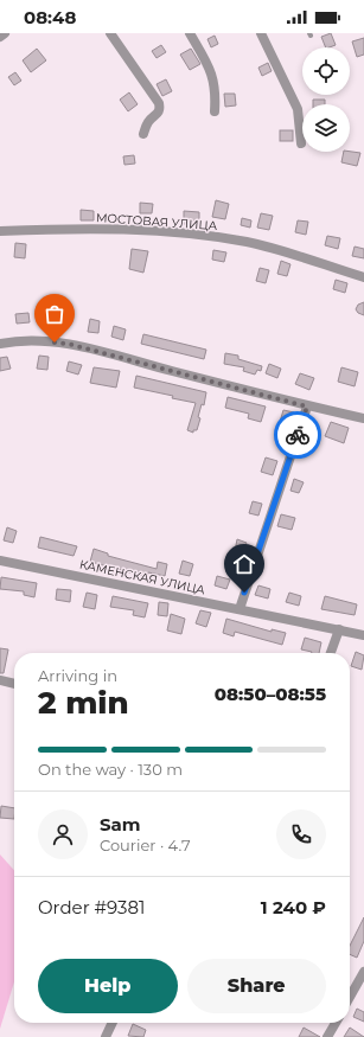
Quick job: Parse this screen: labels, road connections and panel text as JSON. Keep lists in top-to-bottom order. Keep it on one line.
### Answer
{"streets":{"street":["МОСТОВАЯ УЛИЦА","КАМЕНСКАЯ УЛИЦА"]},"page":{"status":"08:48","heading":["2 min","Arriving in","08:50–08:55"],"panel":["Sam","Courier · 4.7","Order #9381","1 240 ₽"],"bar":"On the way · 130 m","buttons":["Help","Share"]}}
